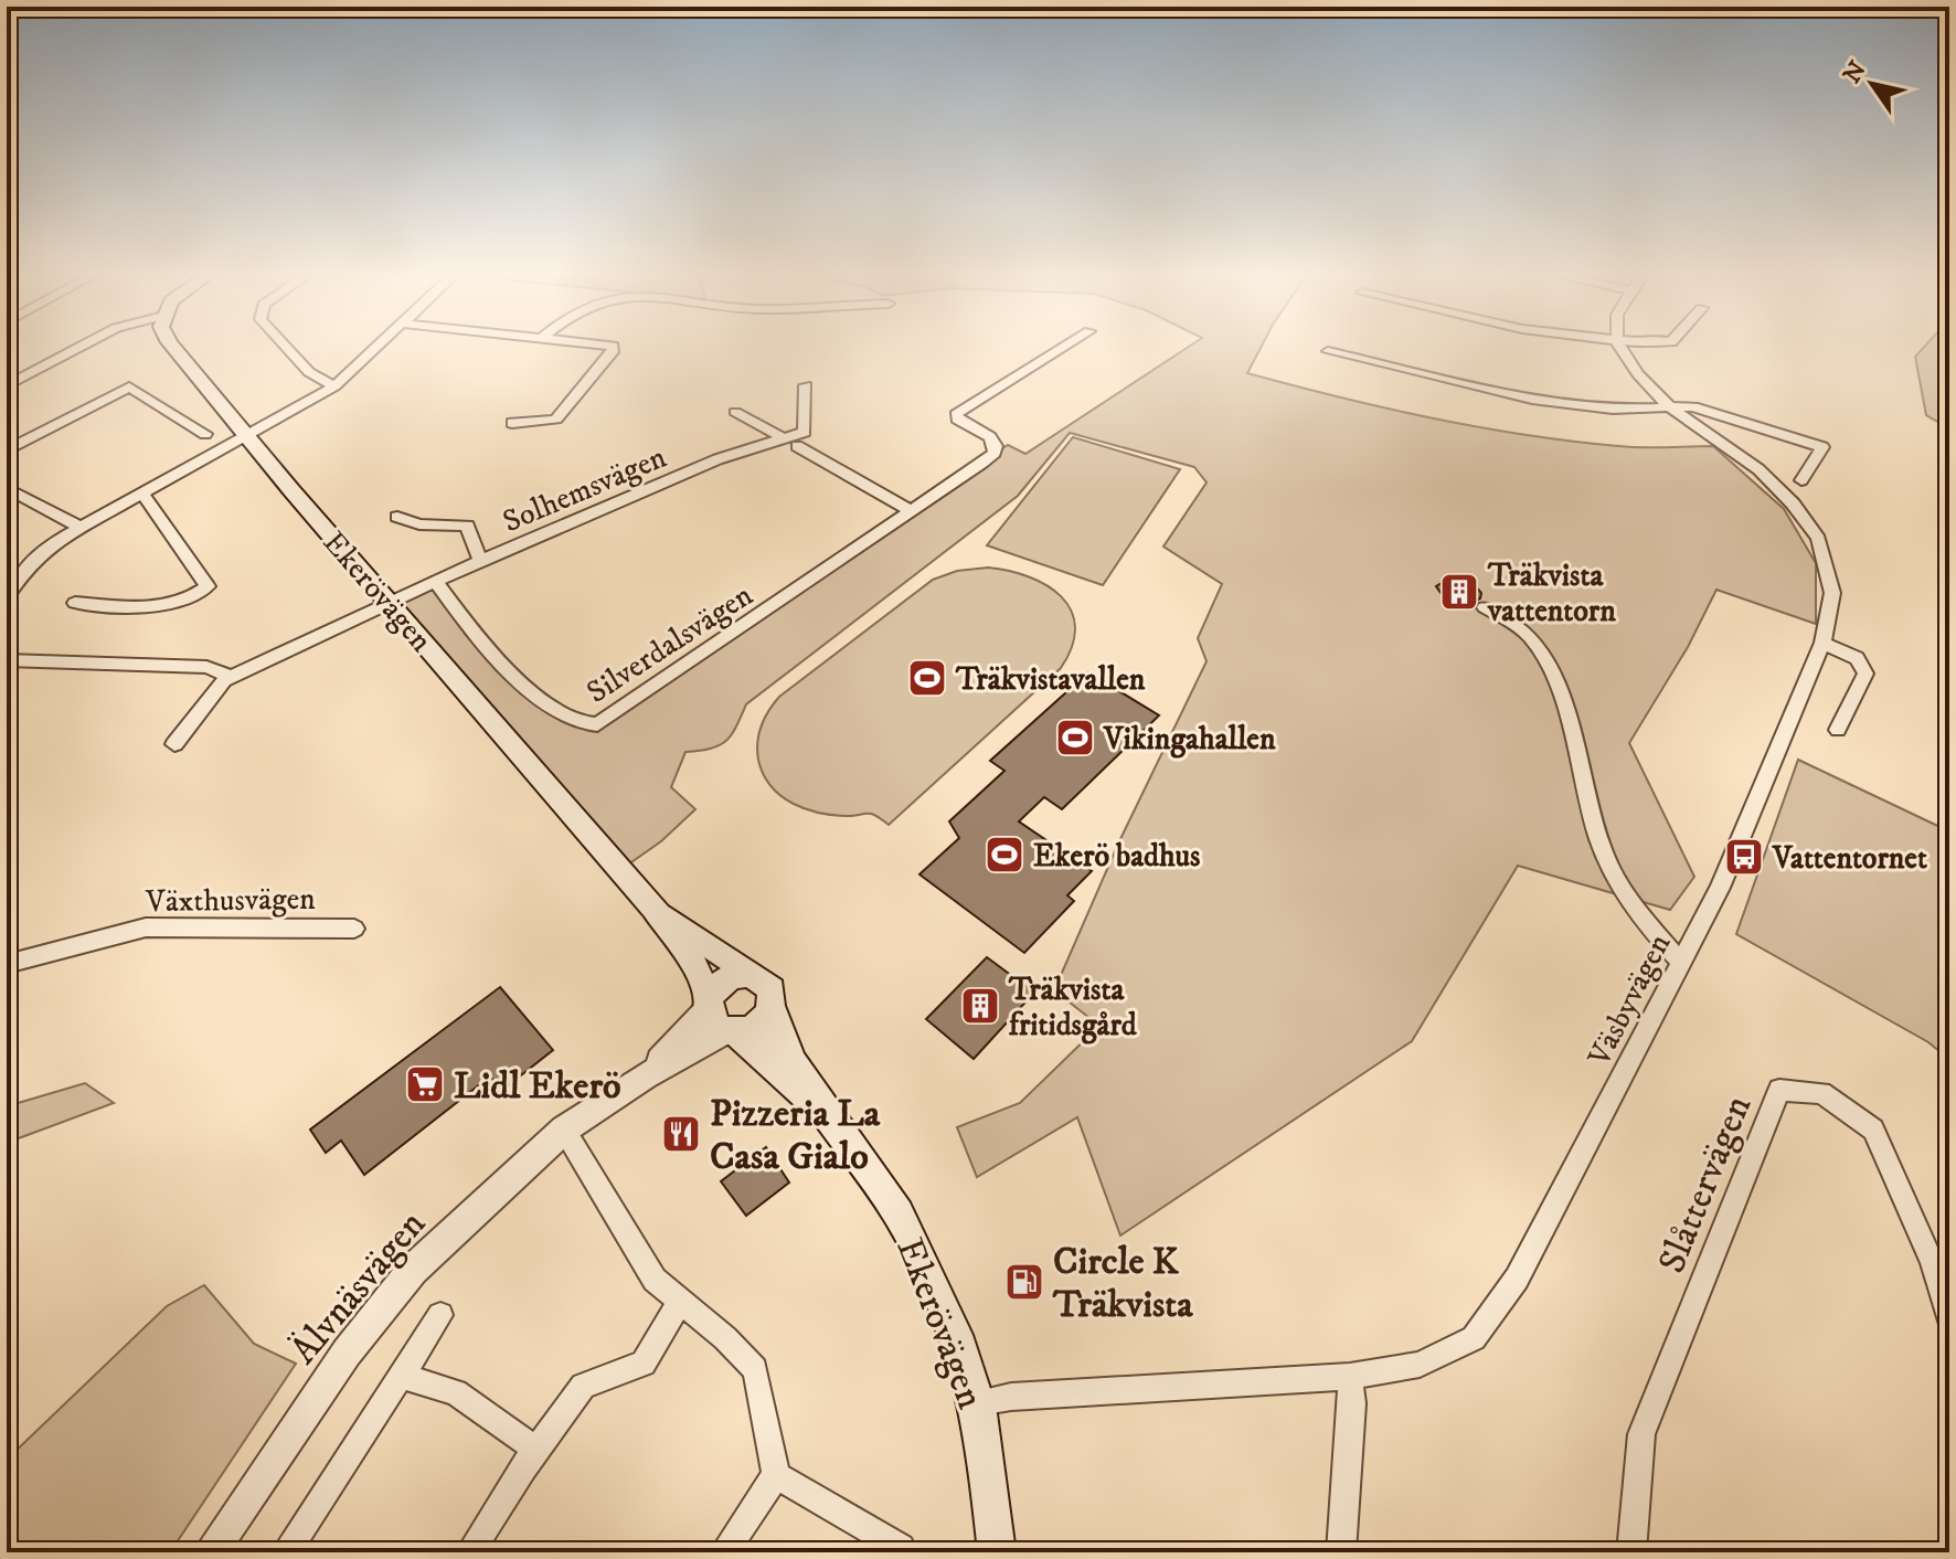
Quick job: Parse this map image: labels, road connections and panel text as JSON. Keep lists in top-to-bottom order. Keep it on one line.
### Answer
{"streets":{"main road":["Ekerövägen"],"street":["Solhemsvägen","Silverdalsvägen","Växthusvägen","Väsbyvägen","Slåttervägen","Älvnäsvägen"]},"crossings":[["Solhemsvägen","Ekerövägen"],["Solhemsvägen","Silverdalsvägen"],["Ekerövägen","Väsbyvägen"],["Ekerövägen","Älvnäsvägen"]],"places":{"building":["Träkvista vattentorn","Träkvista fritidsgård"],"sports":["Träkvistavallen","Vikingahallen","Ekerö badhus"],"bus stop":["Vattentornet"],"supermarket":["Lidl Ekerö"],"restaurant":["Pizzeria La Casa Gialo"],"fuel station":["Circle K Träkvista"]},"north":"top left"}
